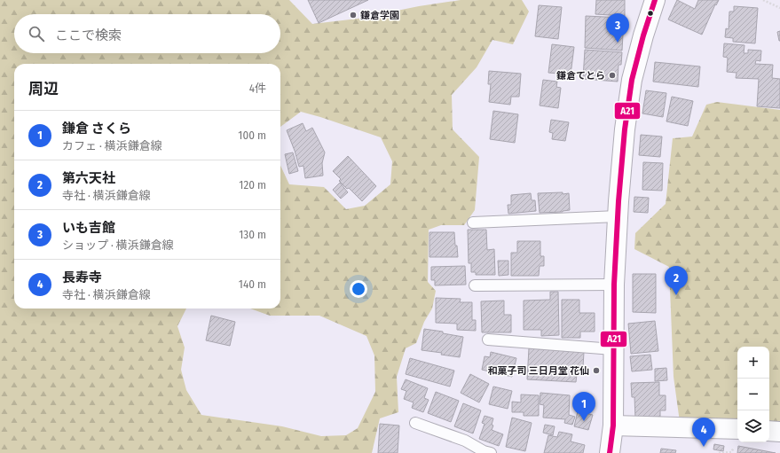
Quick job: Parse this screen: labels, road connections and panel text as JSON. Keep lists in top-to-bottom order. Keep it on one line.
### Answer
{"places":["鎌倉学園","鎌倉てとら","和菓子司 三日月堂 花仙"],"lines":["transit line A21"],"page":{"pins":["3","2","1","4"],"search":"ここで検索","heading":["周辺","4件"],"list":[{"mark":"1","name":"鎌倉 さくら","note":"カフェ · 横浜鎌倉線","value":"100 m"},{"mark":"2","name":"第六天社","note":"寺社 · 横浜鎌倉線","value":"120 m"},{"mark":"3","name":"いも吉館","note":"ショップ · 横浜鎌倉線","value":"130 m"},{"mark":"4","name":"長寿寺","note":"寺社 · 横浜鎌倉線","value":"140 m"}],"map_buttons":["+","−"]}}
